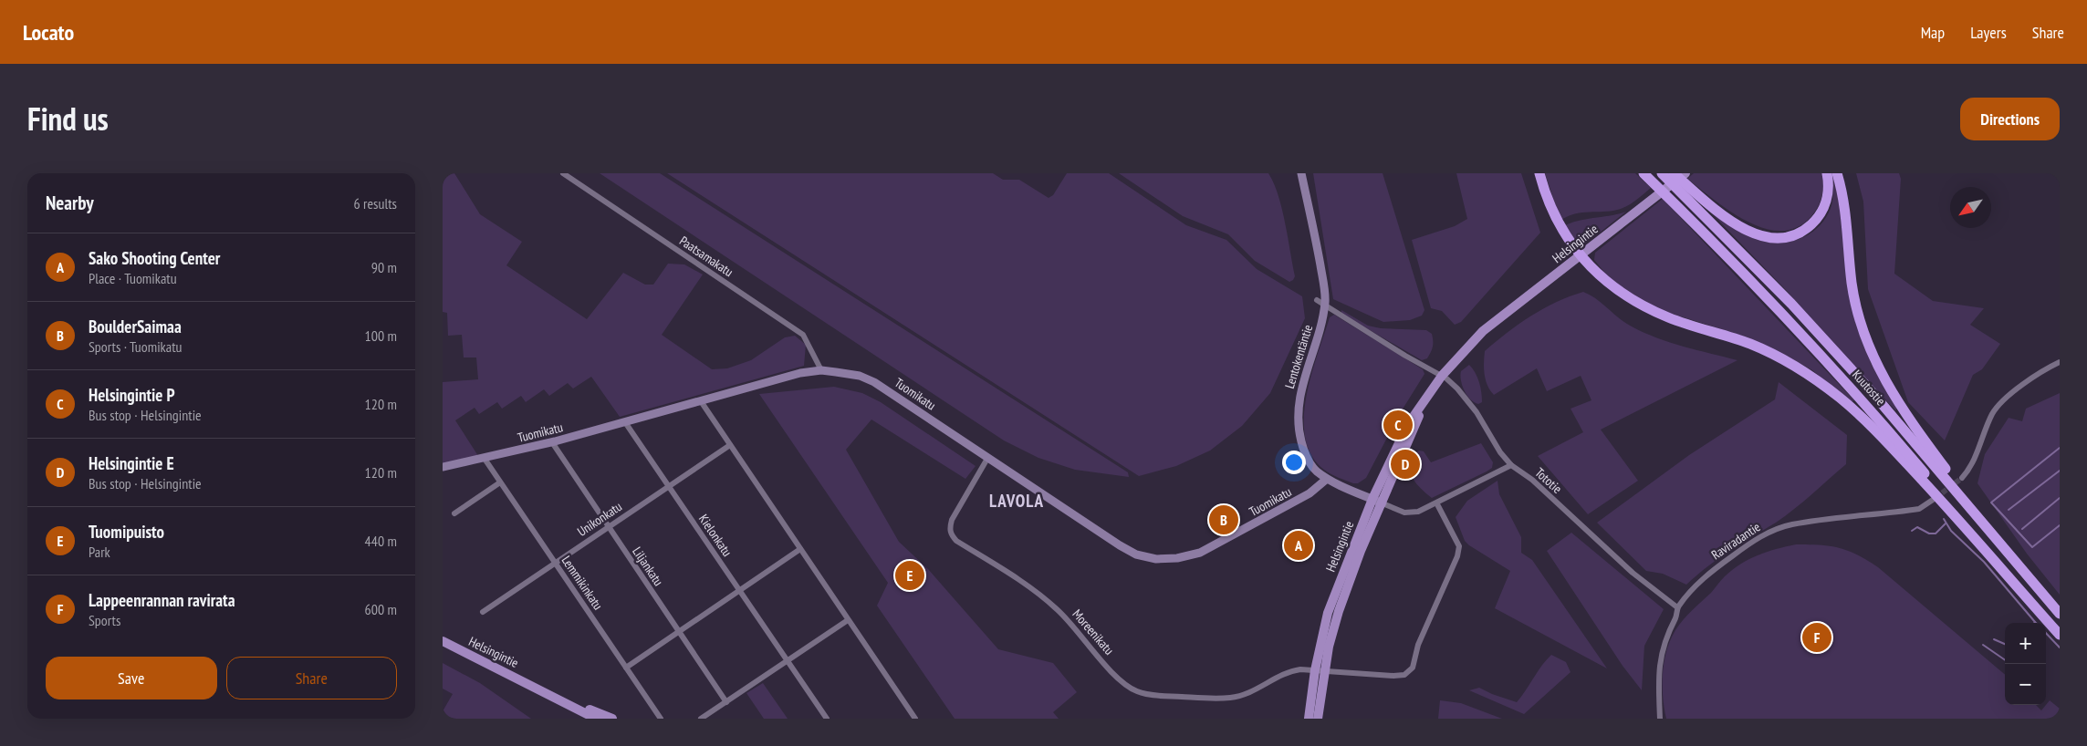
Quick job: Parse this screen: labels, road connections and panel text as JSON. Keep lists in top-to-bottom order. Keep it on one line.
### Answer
{"streets":{"highway":["Kuutostie"],"main road":["Helsingintie"],"street":["Paatsamakatu","Lentokentäntie","Tuomikatu","Tototie","Unikonkatu","Kielonkatu","Raviradantie","Liljankatu","Lemmikinkatu","Moreenikatu"]},"crossings":[["Helsingintie","Lentokentäntie"],["Helsingintie","Tototie"],["Helsingintie","Moreenikatu"],["Paatsamakatu","Tuomikatu"],["Lentokentäntie","Tuomikatu"],["Lentokentäntie","Tototie"],["Tuomikatu","Kielonkatu"],["Tuomikatu","Liljankatu"],["Tuomikatu","Lemmikinkatu"],["Tuomikatu","Moreenikatu"],["Tototie","Raviradantie"],["Unikonkatu","Kielonkatu"],["Unikonkatu","Liljankatu"],["Unikonkatu","Lemmikinkatu"]],"districts":["LAVOLA"],"north":"bottom left","page":{"header":"Locato","nav":["Map","Layers","Share"],"title":"Find us","buttons":["Directions",["Save","Share"]],"heading":["Nearby","6 results"],"list":[{"mark":"A","name":"Sako Shooting Center","note":"Place · Tuomikatu","value":"90 m"},{"mark":"B","name":"BoulderSaimaa","note":"Sports · Tuomikatu","value":"100 m"},{"mark":"C","name":"Helsingintie P","note":"Bus stop · Helsingintie","value":"120 m"},{"mark":"D","name":"Helsingintie E","note":"Bus stop · Helsingintie","value":"120 m"},{"mark":"E","name":"Tuomipuisto","note":"Park","value":"440 m"},{"mark":"F","name":"Lappeenrannan ravirata","note":"Sports","value":"600 m"}],"pins":["C","D","B","A","E","F"],"map_buttons":["+","−"]}}
